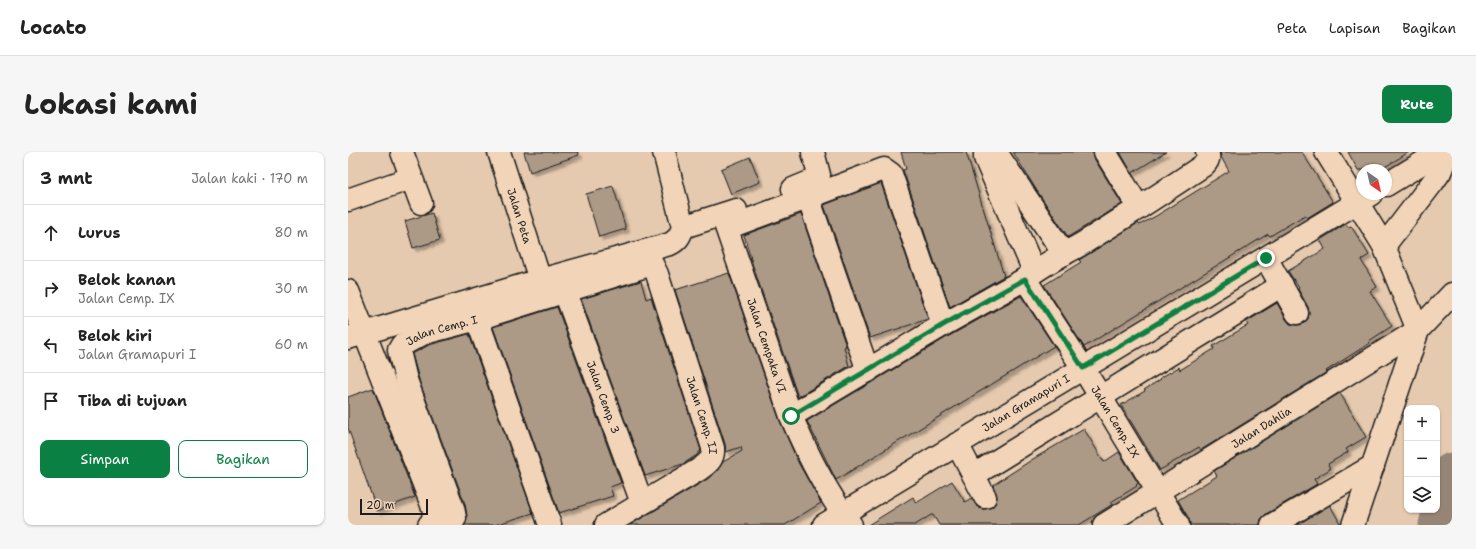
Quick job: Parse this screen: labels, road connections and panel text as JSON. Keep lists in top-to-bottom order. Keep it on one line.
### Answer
{"streets":{"street":["Jalan Peta","Jalan Cemp. I","Jalan Cempaka VI","Jalan Cemp. 3","Jalan Gramapuri I","Jalan Cemp. II","Jalan Cemp. IX","Jalan Dahlia"]},"crossings":[["Jalan Cemp. I","Jalan Cemp. 3"],["Jalan Cemp. I","Jalan Cemp. II"],["Jalan Cempaka VI","Jalan Gramapuri I"],["Jalan Cemp. 3","Jalan Cemp. II"],["Jalan Gramapuri I","Jalan Cemp. IX"],["Jalan Cemp. IX","Jalan Dahlia"]],"scale_bar":"20 m","north":"bottom right","page":{"header":"Locato","nav":["Peta","Lapisan","Bagikan"],"title":"Lokasi kami","buttons":["Rute",["Simpan","Bagikan"]],"heading":["3 mnt","Jalan kaki · 170 m"],"list":[["Lurus","80 m"],["Belok kanan","Jalan Cemp. IX","30 m"],["Belok kiri","Jalan Gramapuri I","60 m"],"Tiba di tujuan"],"map_buttons":["+","−"],"scale":"20 m"}}
